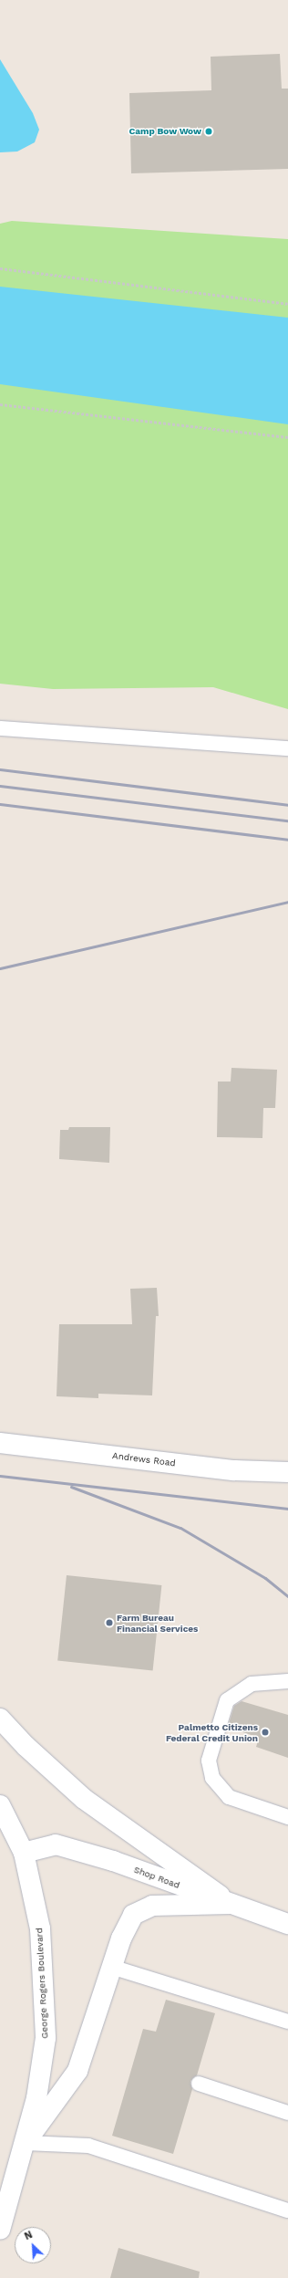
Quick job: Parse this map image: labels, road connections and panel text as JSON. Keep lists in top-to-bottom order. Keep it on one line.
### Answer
{"streets":{"street":["Andrews Road","Shop Road","George Rogers Boulevard"]},"crossings":[["Shop Road","George Rogers Boulevard"]],"places":["Camp Bow Wow","Farm Bureau Financial Services","Palmetto Citizens Federal Credit Union"],"north":"top left"}
